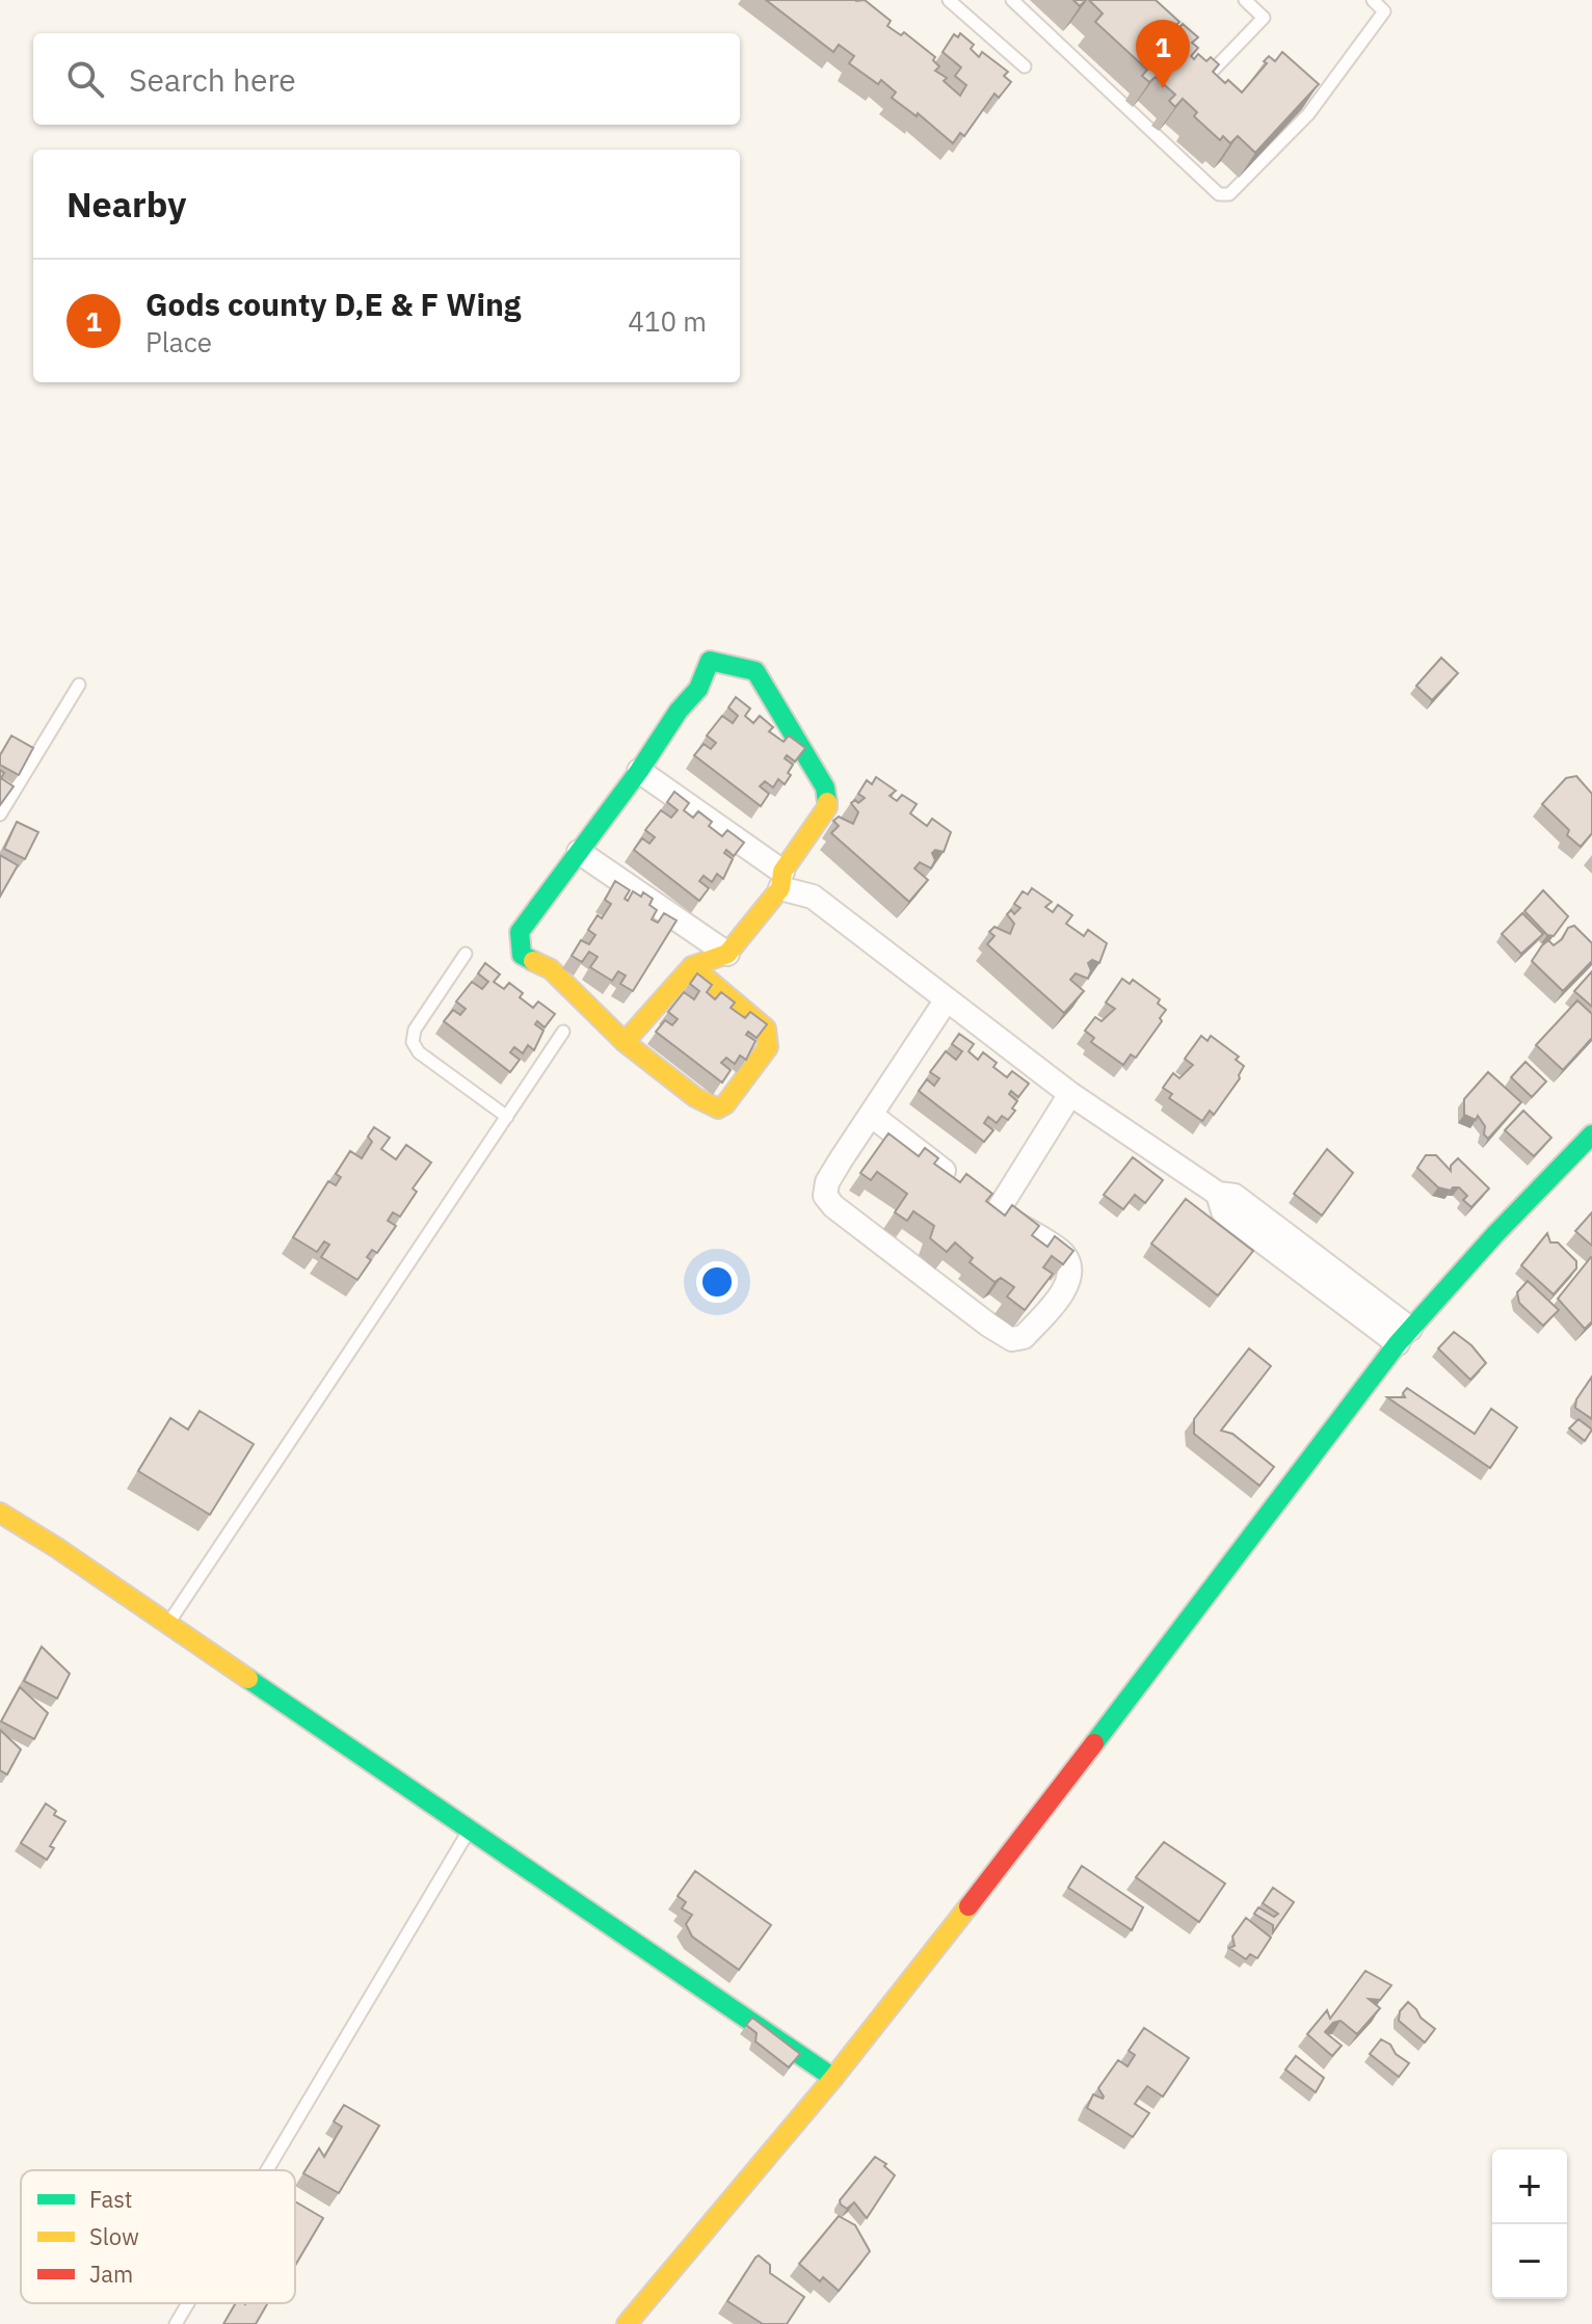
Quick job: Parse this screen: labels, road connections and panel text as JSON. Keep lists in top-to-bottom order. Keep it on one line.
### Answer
{"legend":["Fast","Slow","Jam"],"page":{"pins":"1","search":"Search here","heading":"Nearby","list":[{"mark":"1","name":"Gods county D,E & F Wing","note":"Place","value":"410 m"}],"map_buttons":["+","−"]}}
